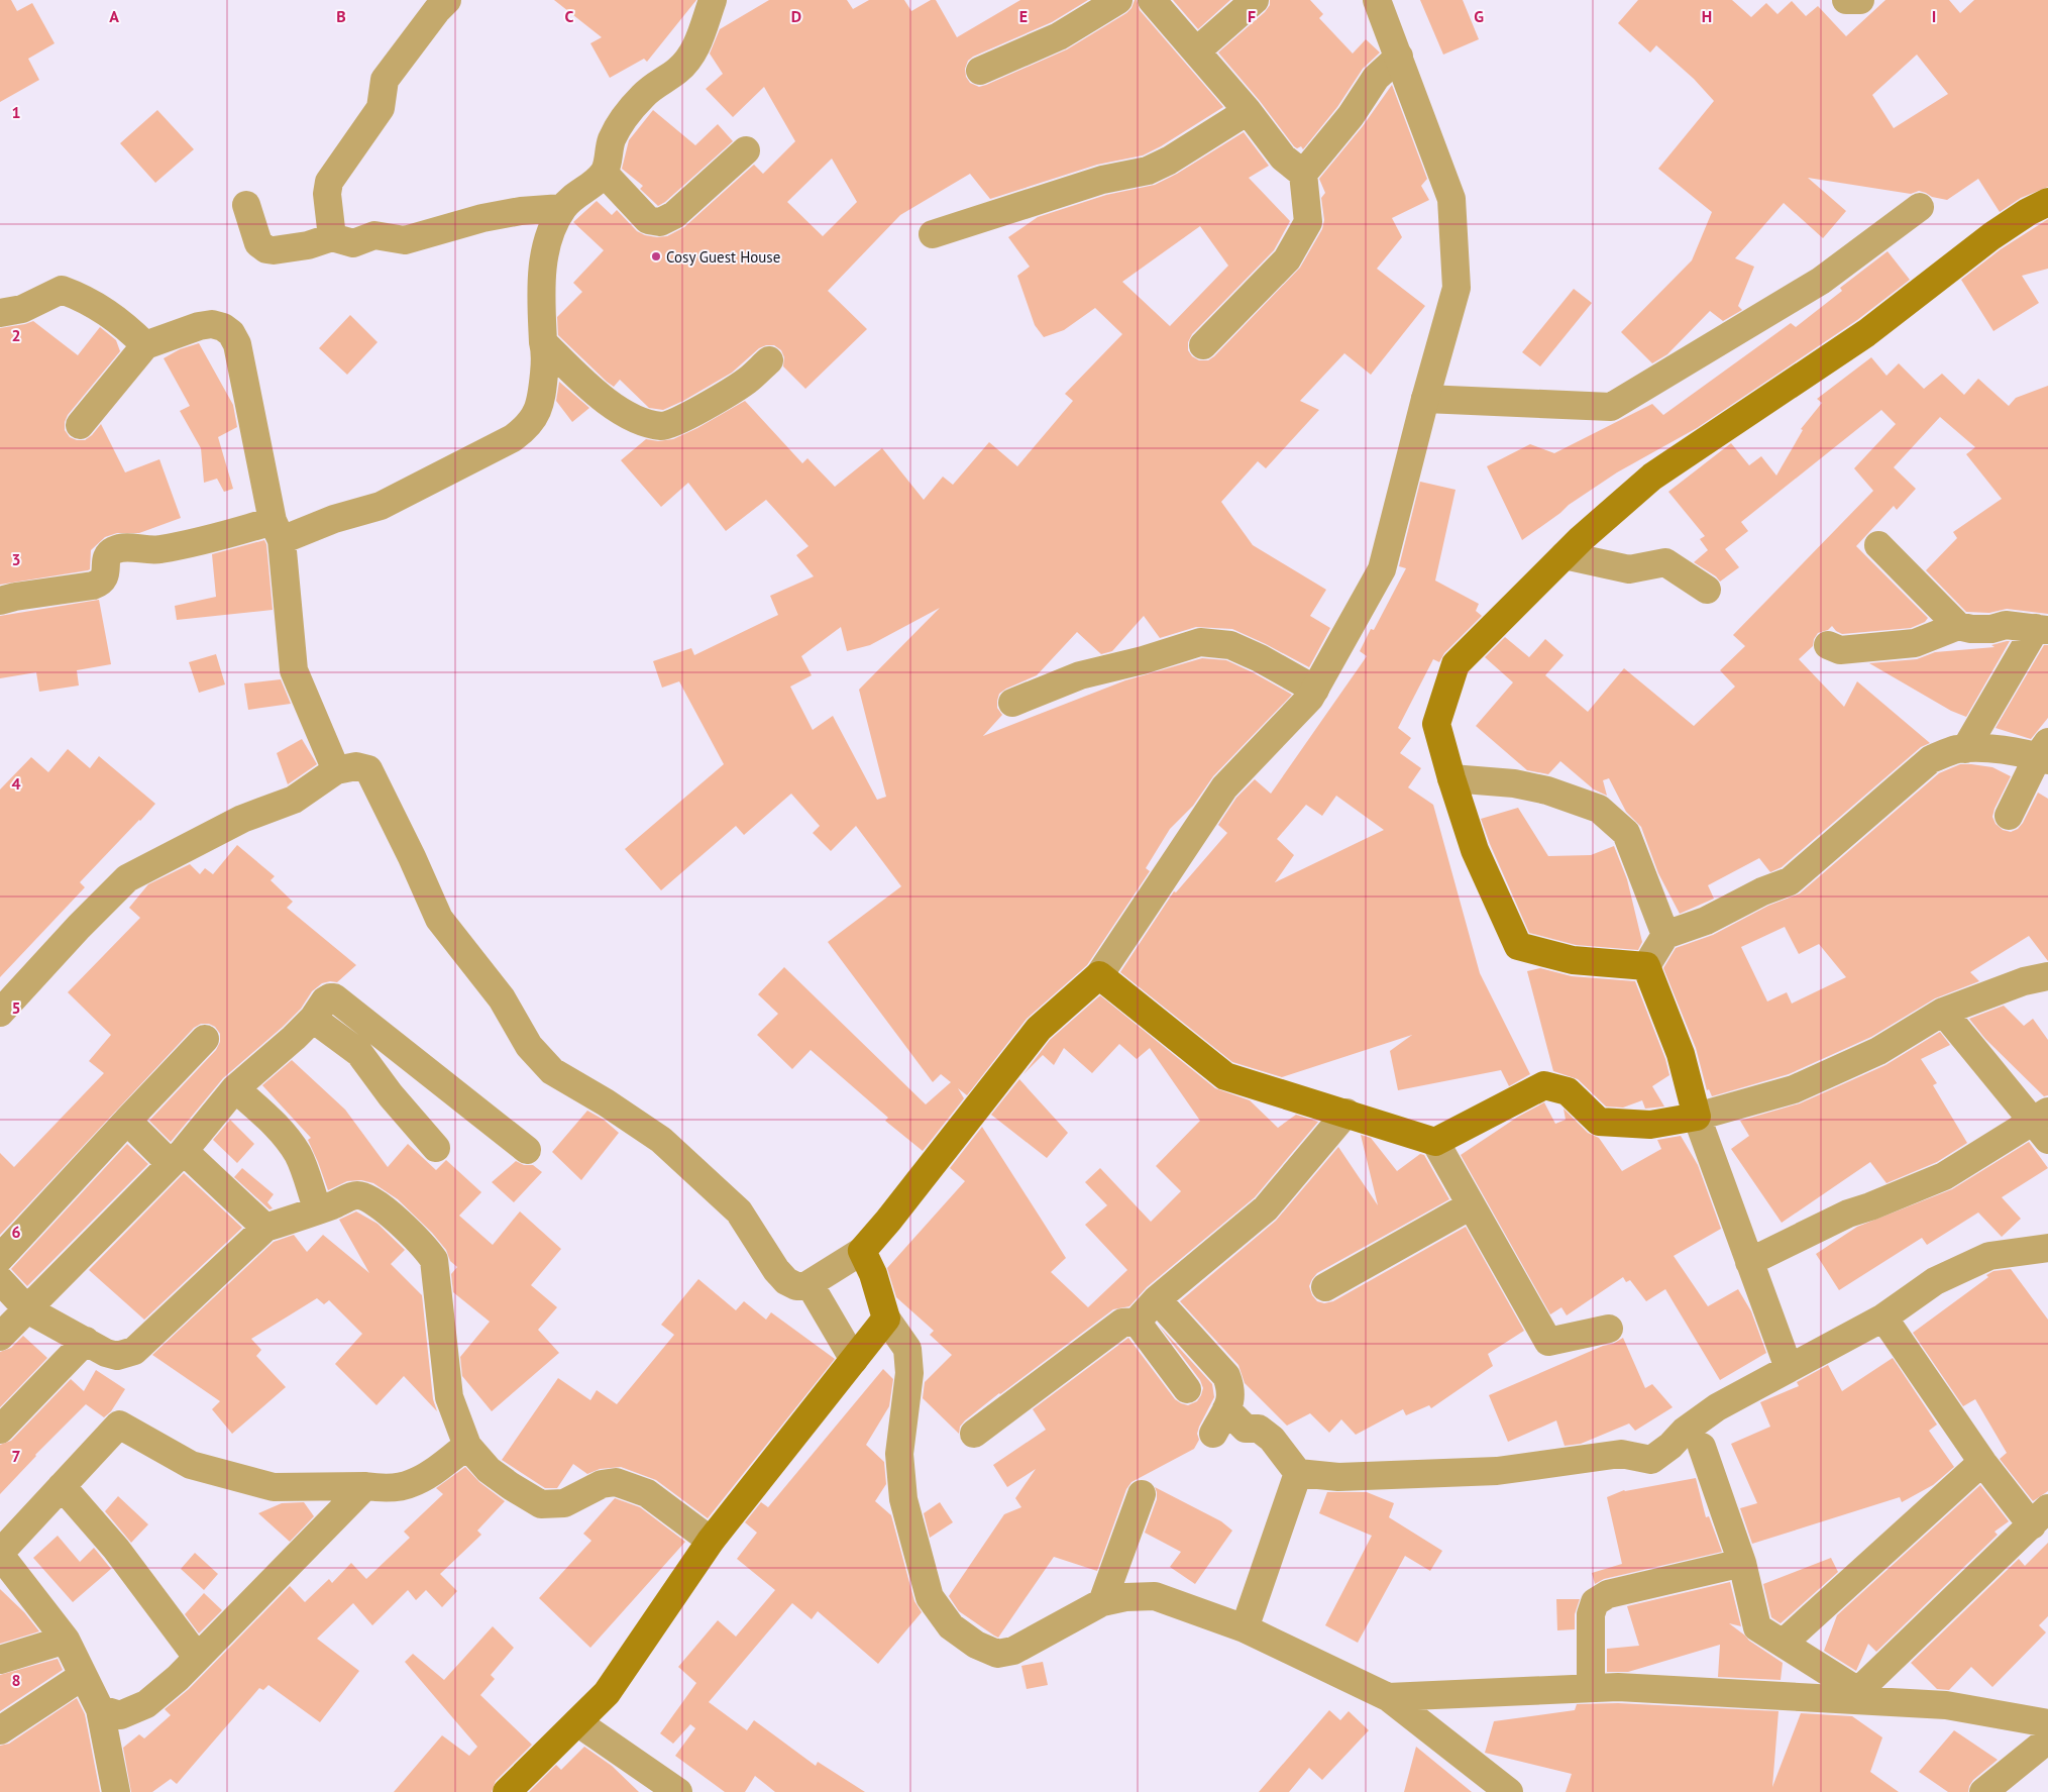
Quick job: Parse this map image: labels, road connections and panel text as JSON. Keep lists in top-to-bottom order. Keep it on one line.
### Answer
{"places":["Cosy Guest House"],"grid":{"columns":["A","B","C","D","E","F","G","H","I"],"rows":["1","2","3","4","5","6","7","8"]}}
